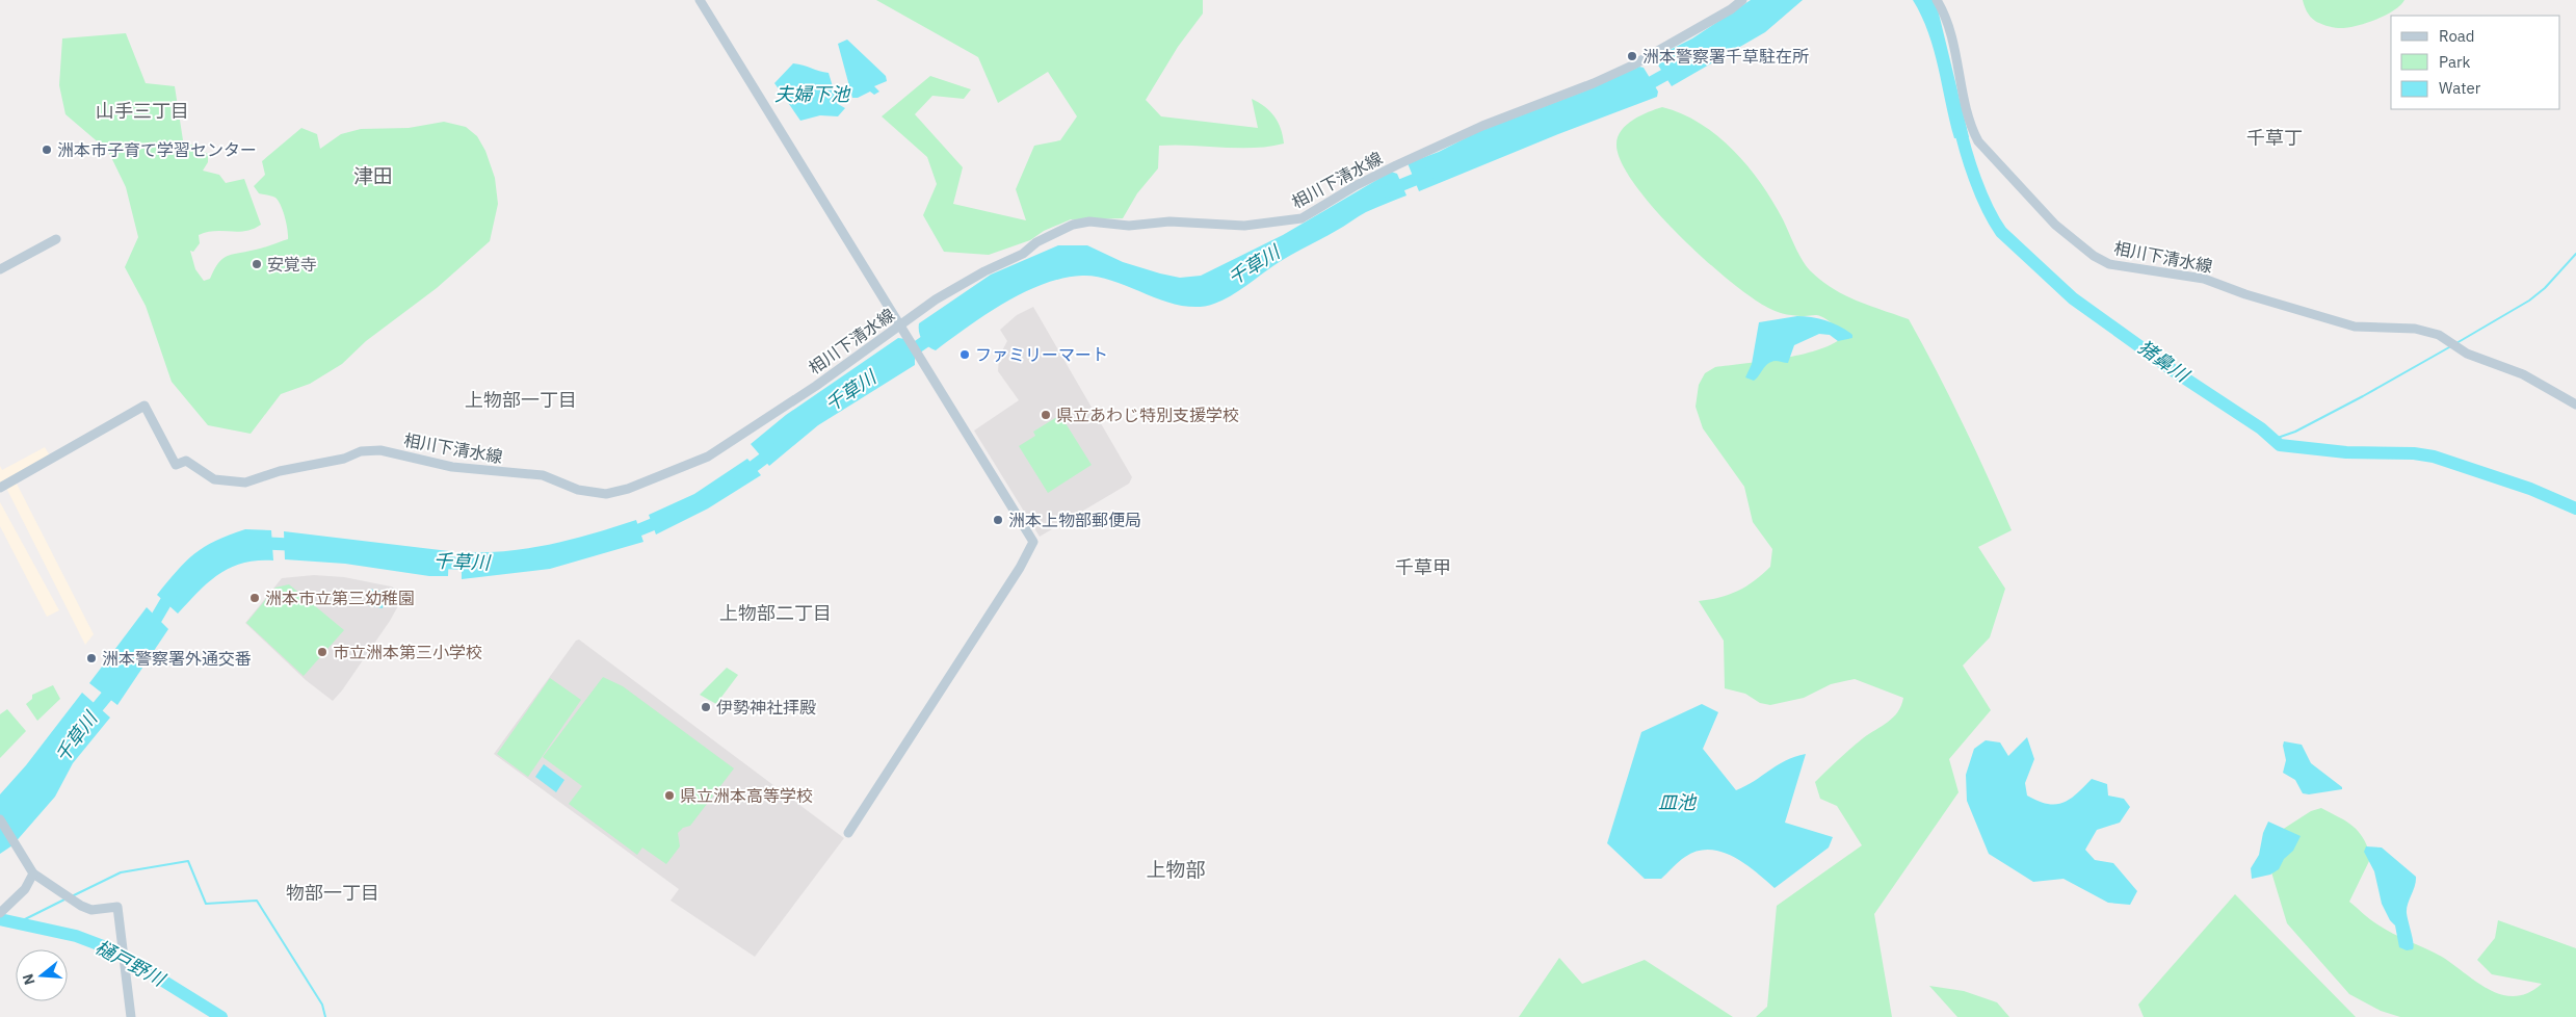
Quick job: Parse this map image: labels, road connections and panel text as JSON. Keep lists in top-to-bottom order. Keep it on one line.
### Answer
{"streets":{"main road":["相川下清水線"]},"districts":["山手三丁目","千草丁","津田","上物部一丁目","千草甲","上物部二丁目","上物部","物部一丁目"],"water":["夫婦下池","千草川","猪鼻川","皿池","樋戸野川"],"places":["洲本警察署千草駐在所","洲本市子育て学習センター","安覚寺","ファミリーマート","県立あわじ特別支援学校","洲本上物部郵便局","洲本市立第三幼稚園","市立洲本第三小学校","洲本警察署外通交番","伊勢神社拝殿","県立洲本高等学校"],"legend":["Road","Park","Water"],"north":"left"}
